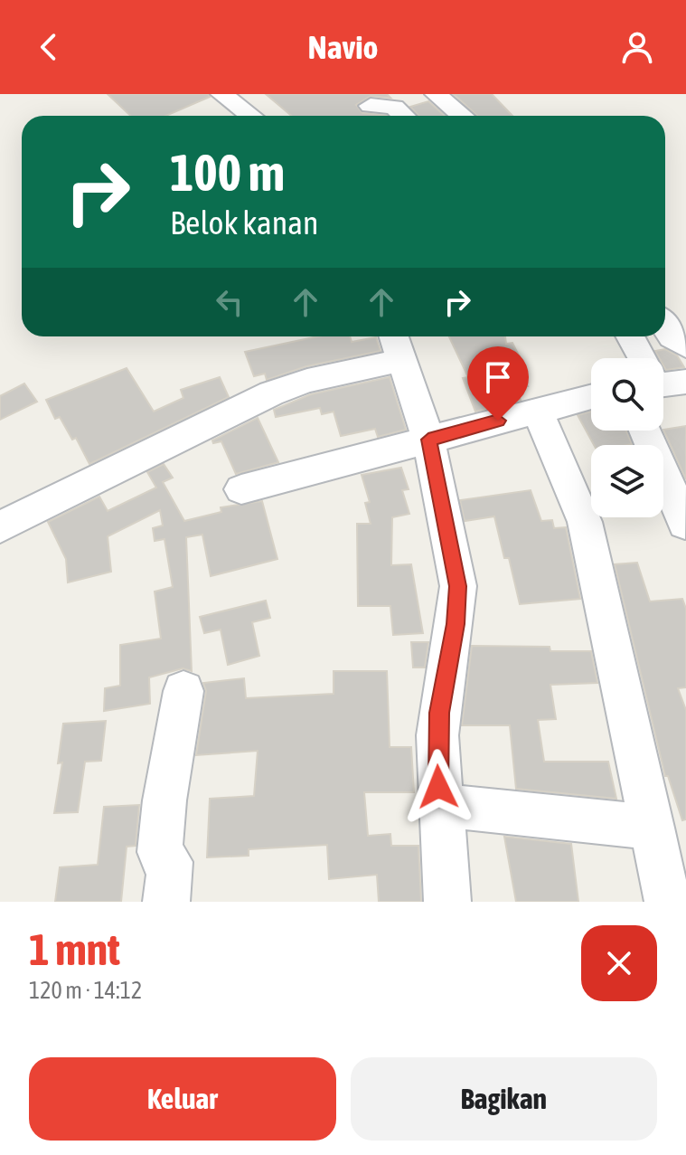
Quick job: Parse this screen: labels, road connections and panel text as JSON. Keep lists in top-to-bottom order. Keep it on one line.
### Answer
{"page":{"header":"Navio","turn":["100 m","Belok kanan"],"heading":["1 mnt","120 m · 14:12"],"buttons":["Keluar","Bagikan"]}}
